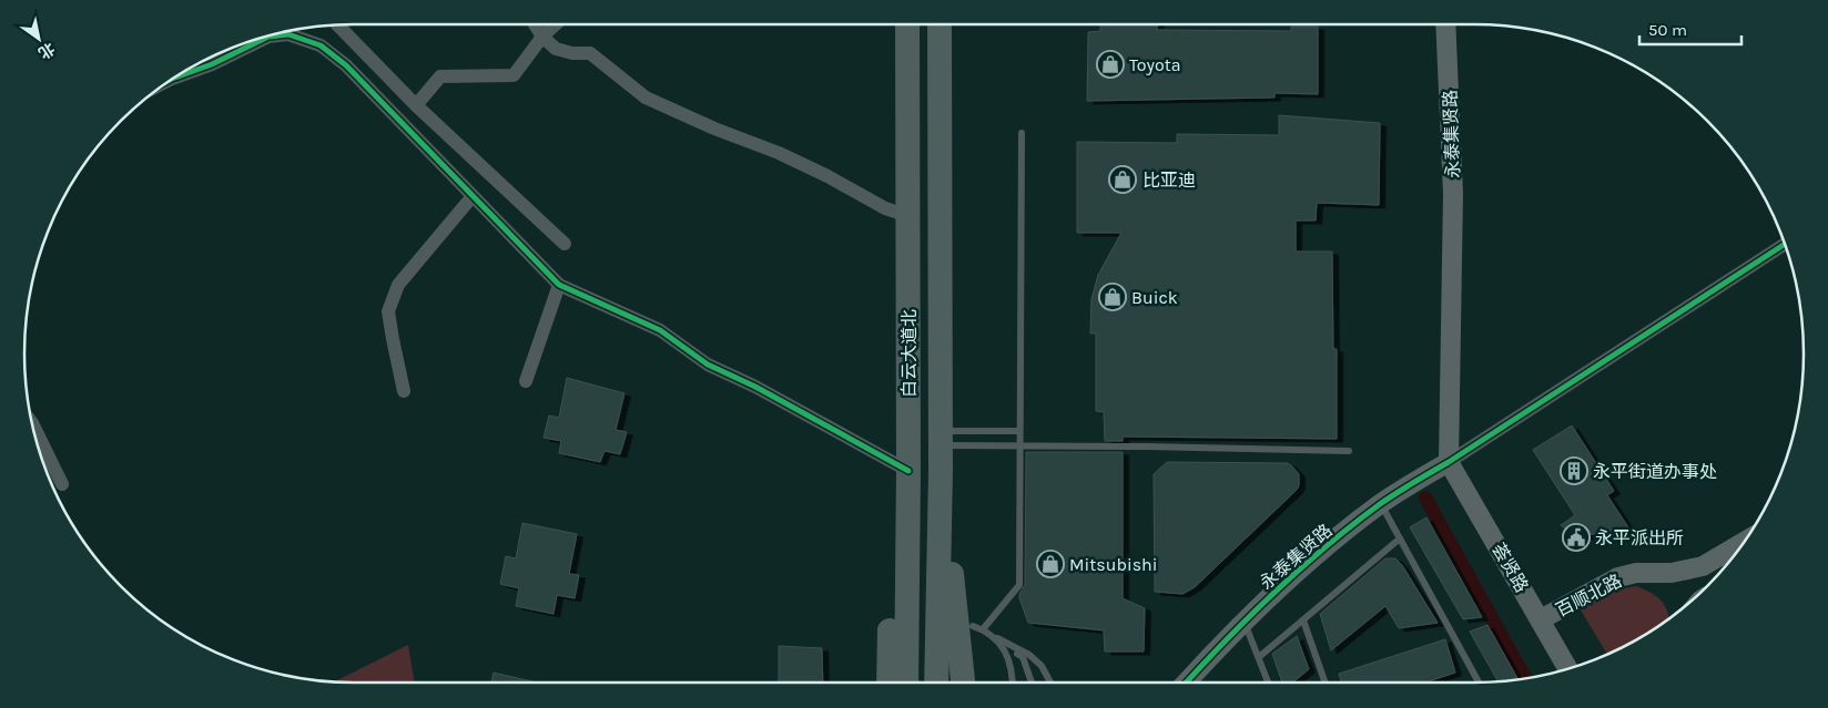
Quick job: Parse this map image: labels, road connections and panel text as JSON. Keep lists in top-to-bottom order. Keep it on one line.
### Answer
{"streets":{"highway":["白云大道北"],"street":["永泰集贤路","荟贤路","百顺北路"]},"crossings":[["永泰集贤路","荟贤路"],["荟贤路","百顺北路"]],"places":{"shop":["Toyota","比亚迪","Buick","Mitsubishi"],"building":["永平街道办事处"],"public building":["永平派出所"]},"scale_bar":"50 m","north":"bottom right"}
